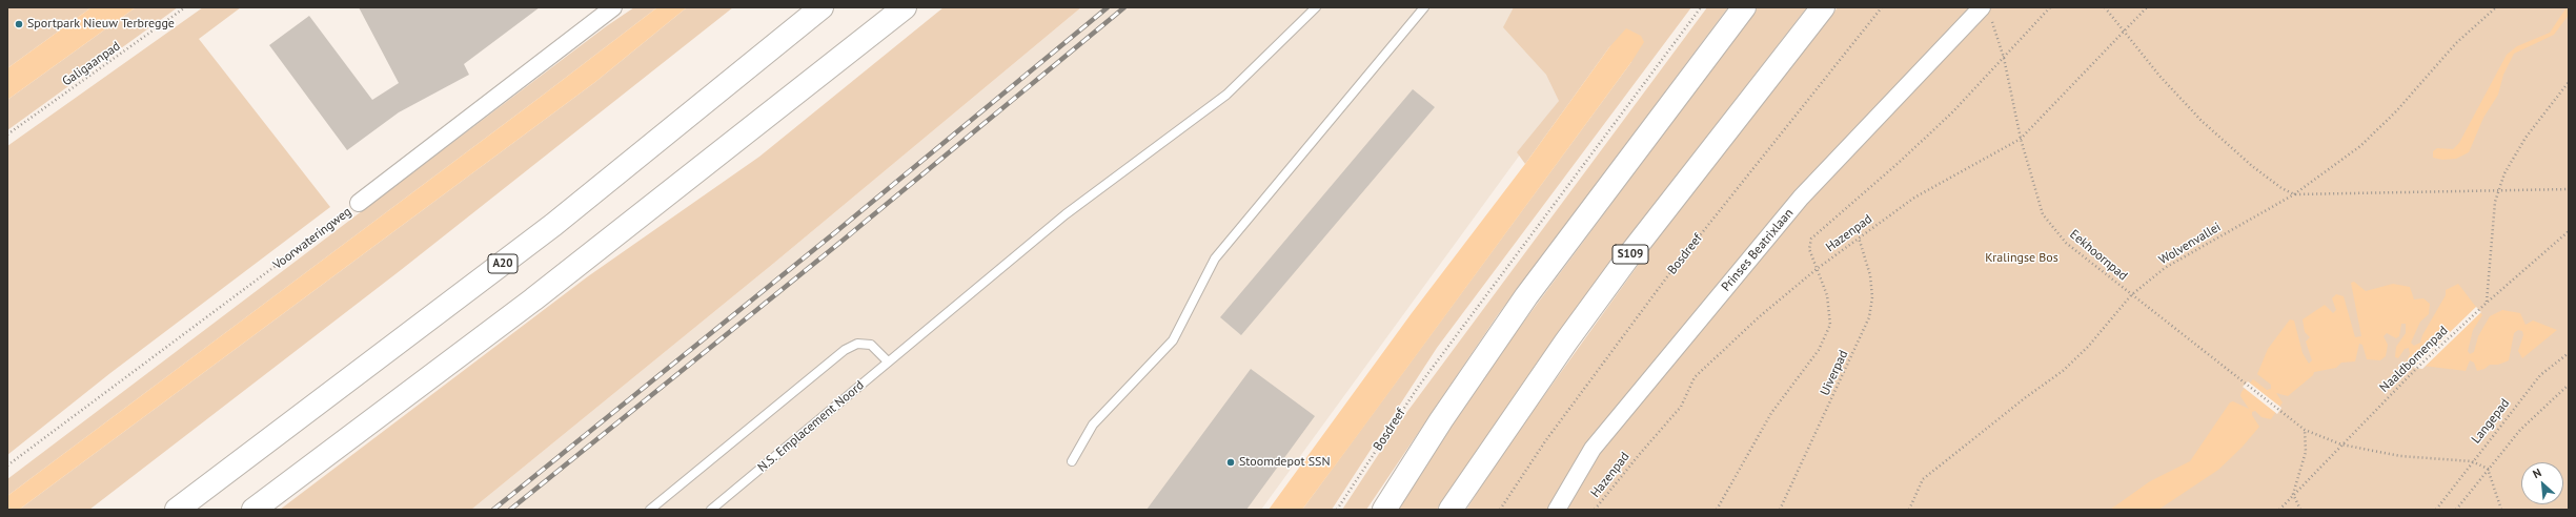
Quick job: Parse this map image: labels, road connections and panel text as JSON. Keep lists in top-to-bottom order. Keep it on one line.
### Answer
{"streets":{"highway":["S109","A20"],"street":["Voorwateringweg","Prinses Beatrixlaan"],"lane":["N.S. Emplacement Noord"],"path":["Galigaanpad","Hazenpad","Wolvenvallei","Bosdreef","Eekhoornpad","Naaldbomenpad","Uiverpad","Langepad"]},"crossings":[["Hazenpad","Eekhoornpad"],["Hazenpad","Uiverpad"],["Wolvenvallei","Eekhoornpad"],["Prinses Beatrixlaan","Eekhoornpad"],["Eekhoornpad","Uiverpad"]],"parks":["Kralingse Bos"],"places":["Sportpark Nieuw Terbregge","Stoomdepot SSN"],"north":"top left"}
